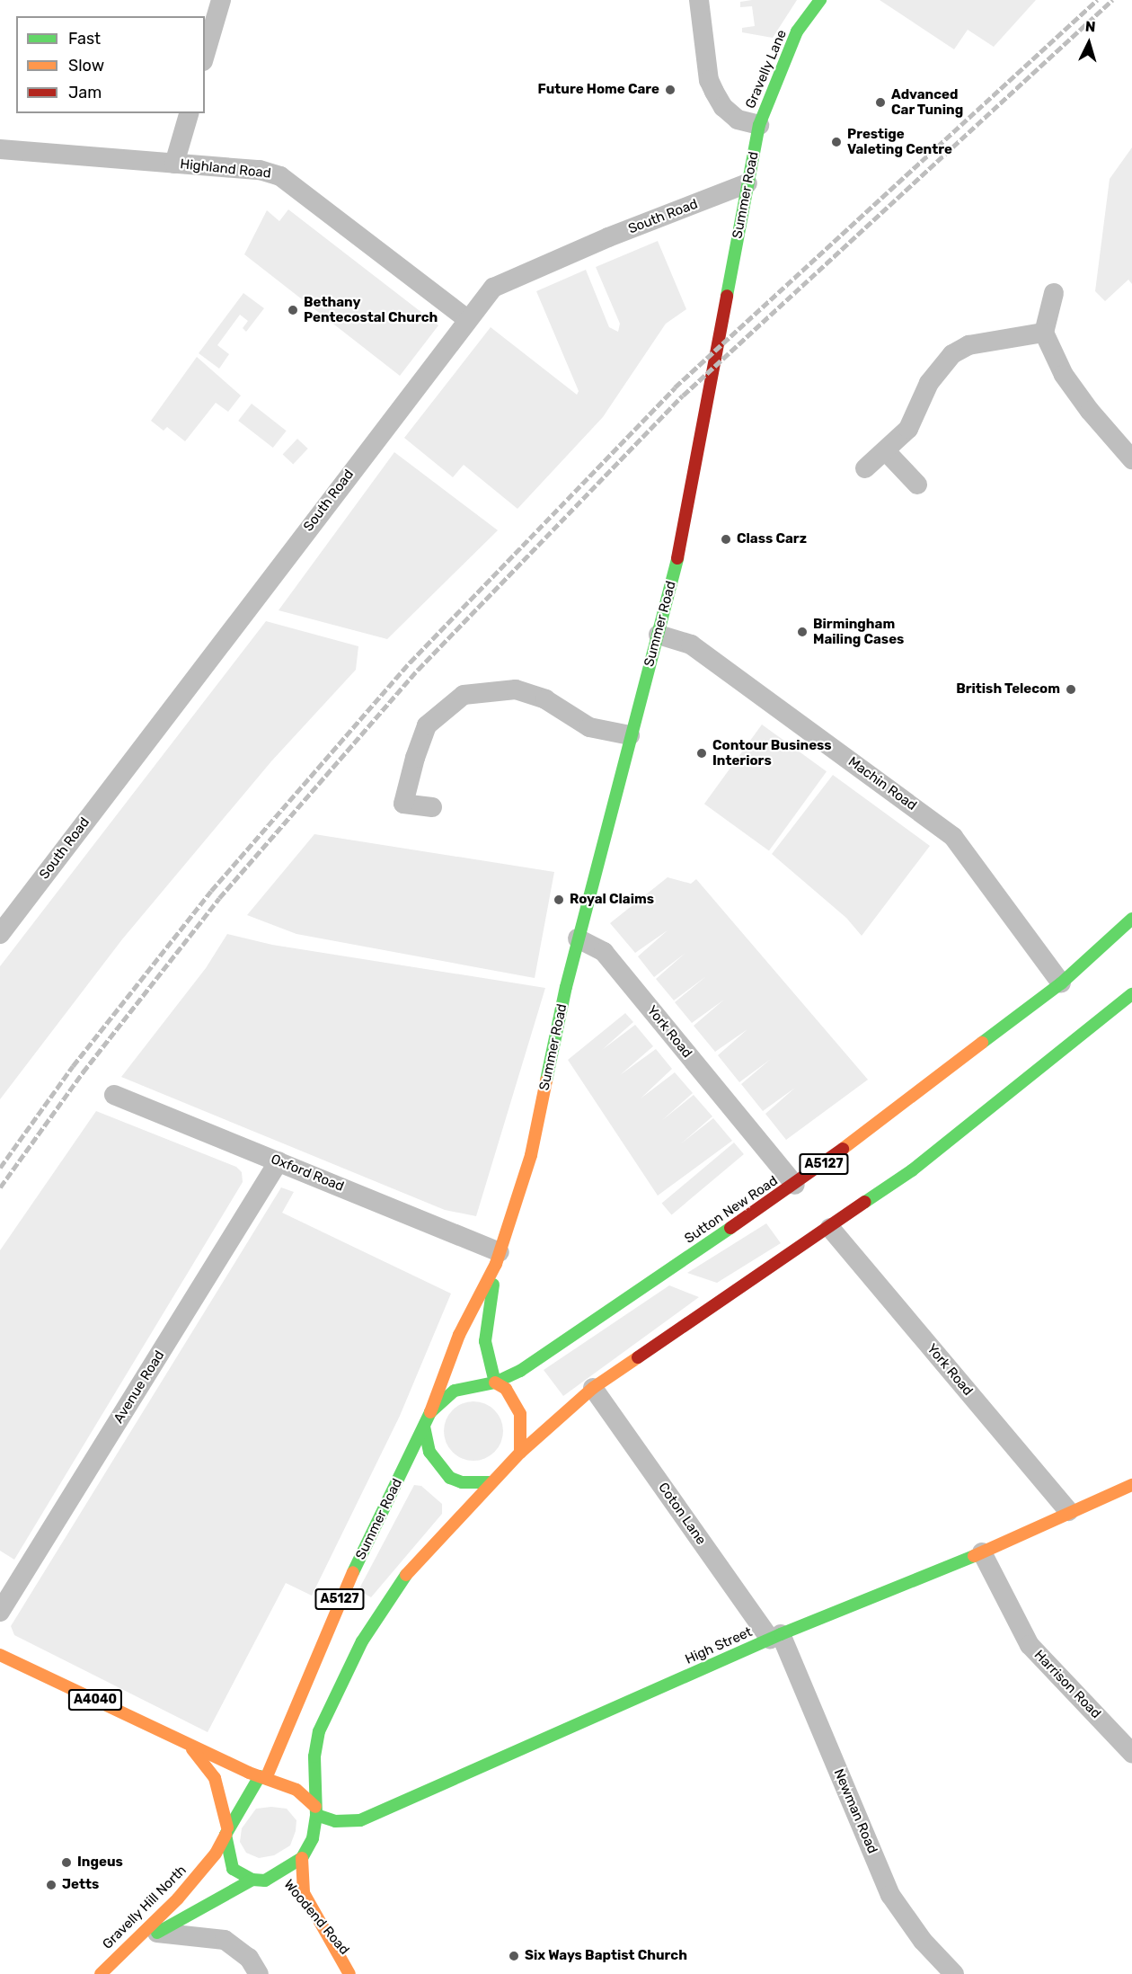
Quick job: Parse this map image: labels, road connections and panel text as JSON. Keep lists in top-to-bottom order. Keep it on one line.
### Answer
{"streets":{"main road":["Gravelly Lane","Summer Road","A5127","Sutton New Road","High Street","A4040","Gravelly Hill North","Woodend Road"],"street":["Highland Road","South Road","Machin Road","York Road","Oxford Road","Avenue Road","Coton Lane","Harrison Road","Newman Road"]},"crossings":[["Gravelly Lane","Summer Road"],["Highland Road","South Road"],["Summer Road","South Road"],["Summer Road","Machin Road"],["Summer Road","York Road"],["Summer Road","A5127"],["Summer Road","Oxford Road"],["Summer Road","Sutton New Road"],["Summer Road","High Street"],["Summer Road","A4040"],["Summer Road","Gravelly Hill North"],["Summer Road","Woodend Road"],["Machin Road","Sutton New Road"],["York Road","A5127"],["York Road","Sutton New Road"],["York Road","High Street"],["A5127","Sutton New Road"],["A5127","Coton Lane"],["A5127","High Street"],["A5127","A4040"],["A5127","Gravelly Hill North"],["A5127","Woodend Road"],["Oxford Road","Avenue Road"],["Coton Lane","High Street"],["Coton Lane","Newman Road"],["High Street","Harrison Road"],["High Street","A4040"],["High Street","Newman Road"],["High Street","Gravelly Hill North"],["High Street","Woodend Road"],["A4040","Gravelly Hill North"],["A4040","Woodend Road"],["Gravelly Hill North","Woodend Road"]],"places":["Future Home Care","Advanced Car Tuning","Prestige Valeting Centre","Bethany Pentecostal Church","Class Carz","Birmingham Mailing Cases","British Telecom","Contour Business Interiors","Royal Claims","Ingeus","Jetts","Six Ways Baptist Church"],"legend":["Fast","Slow","Jam"],"north":"top"}
